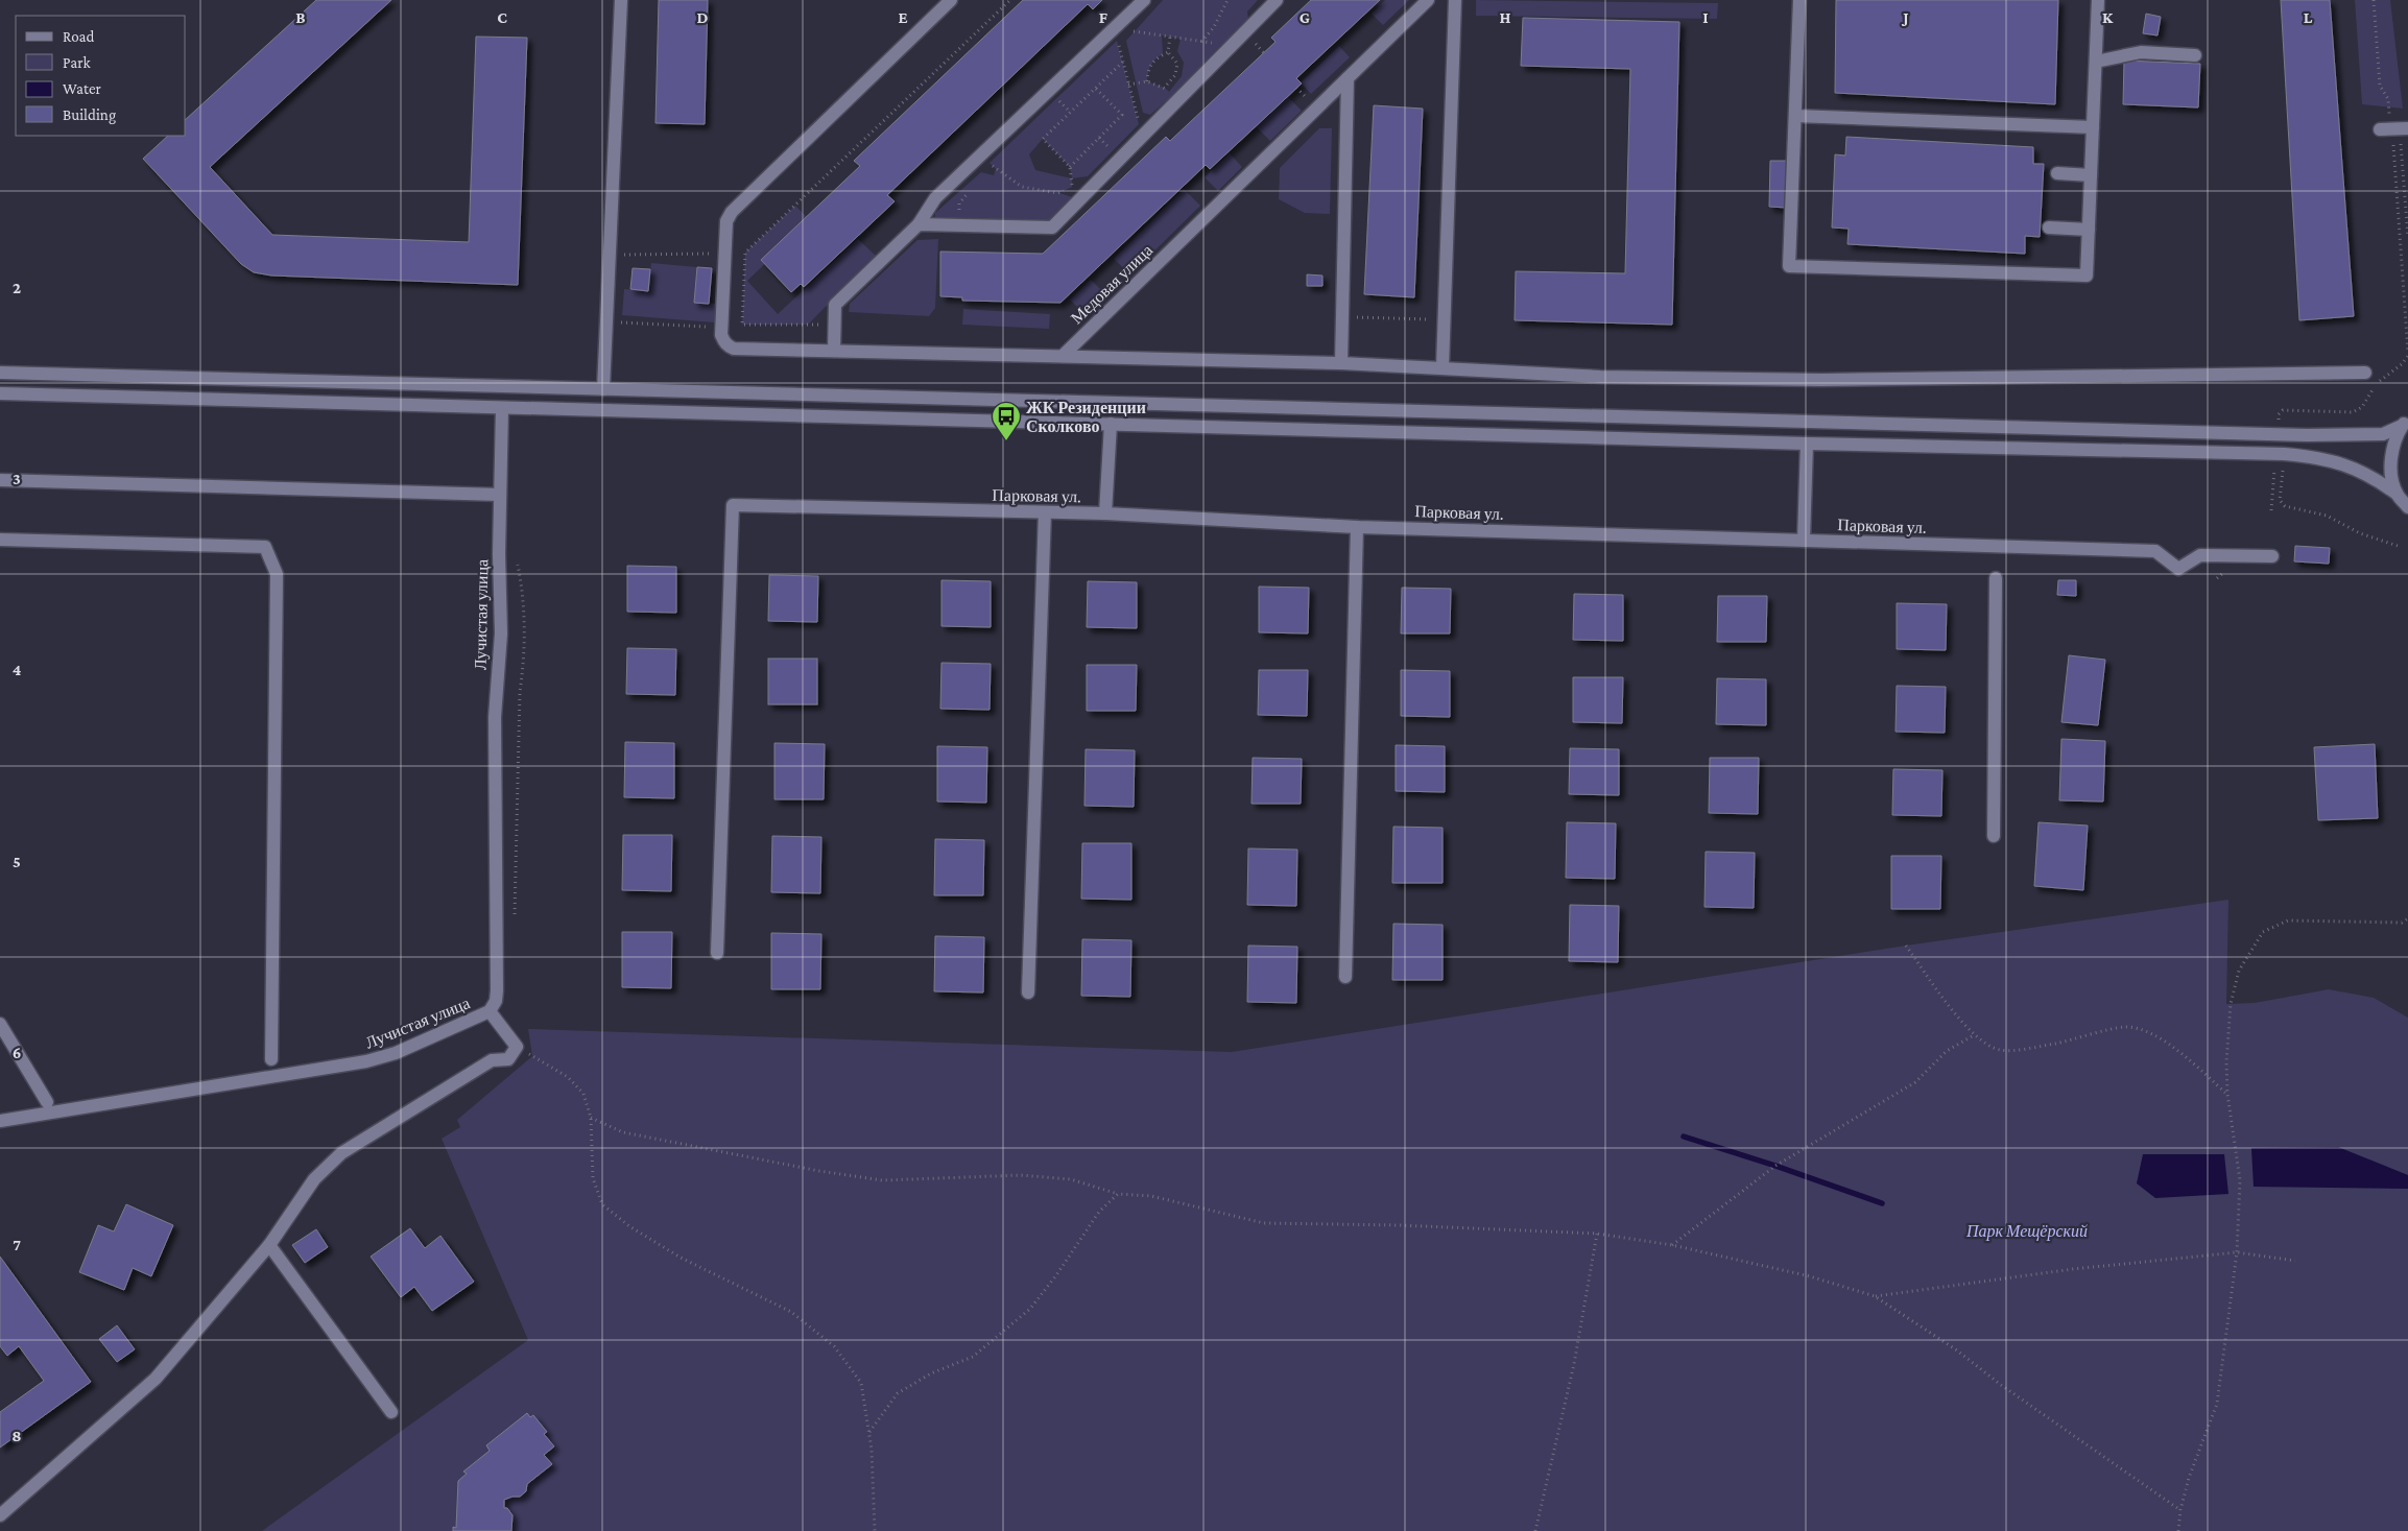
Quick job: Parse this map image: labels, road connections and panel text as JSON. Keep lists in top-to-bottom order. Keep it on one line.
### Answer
{"streets":{"street":["Медовая улица","Парковая ул.","Лучистая улица"]},"parks":["Парк Мещёрский"],"places":{"bus stop":["ЖК Резиденции Сколково"]},"legend":["Road","Park","Water","Building"],"grid":{"columns":["B","C","D","E","F","G","H","I","J","K","L"],"rows":["2","3","4","5","6","7","8"]}}
